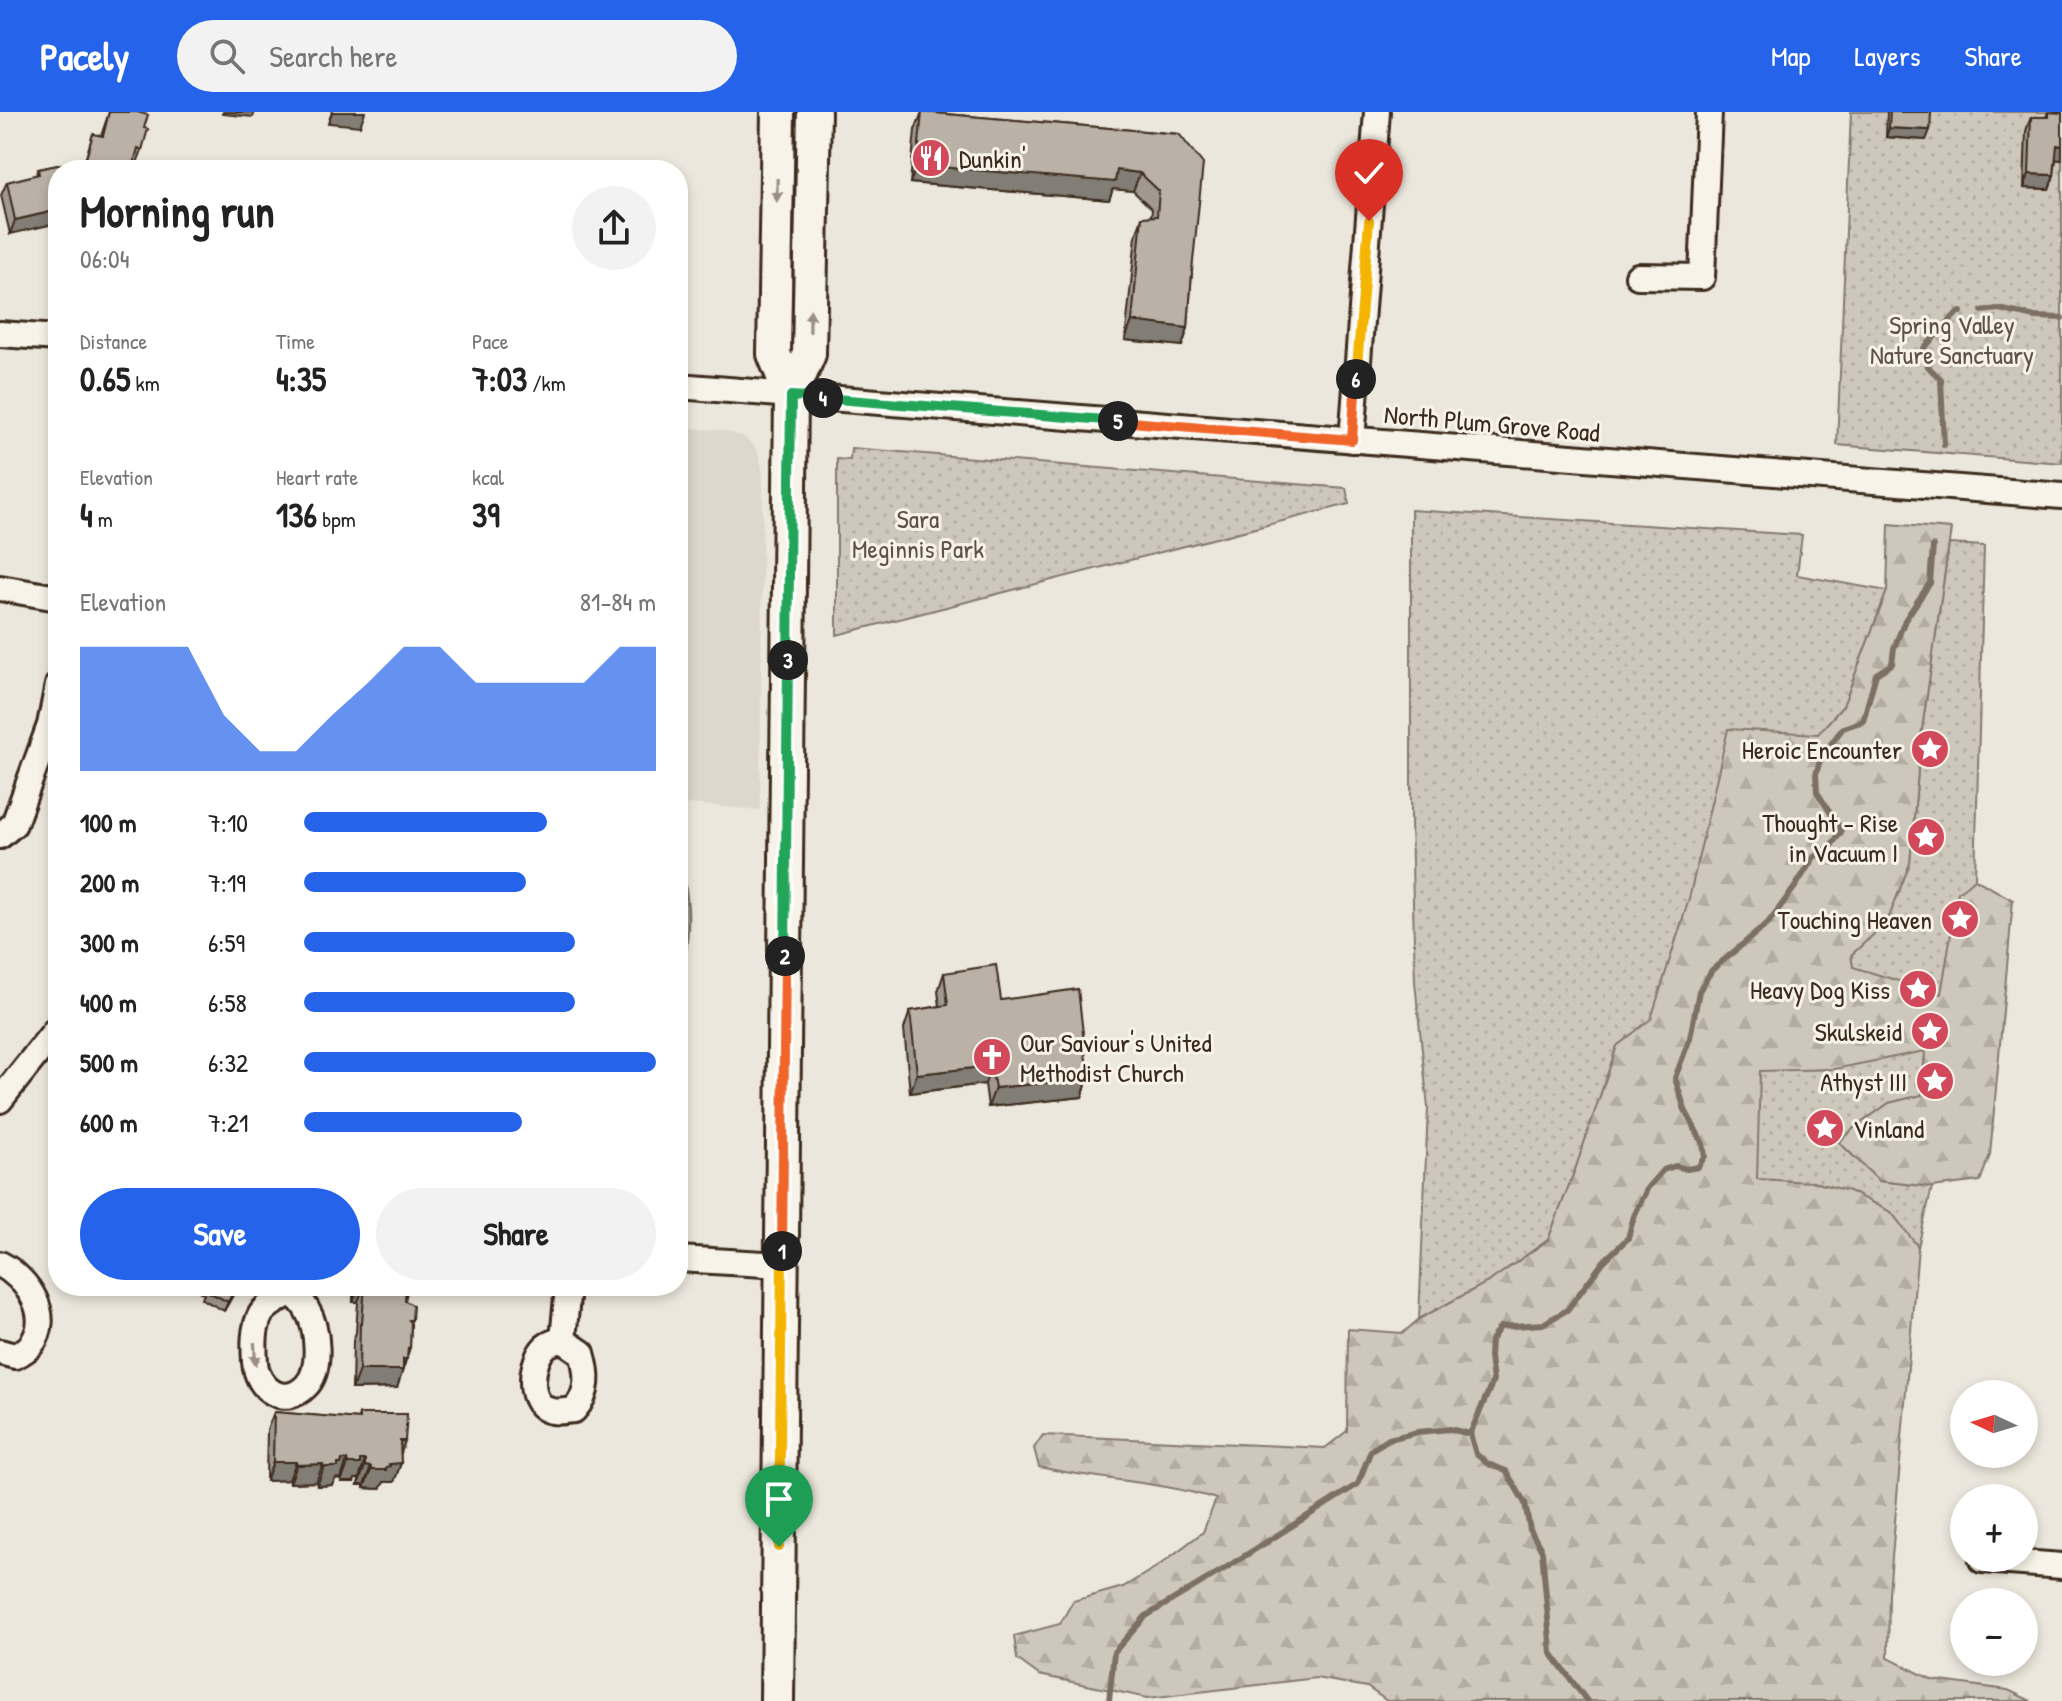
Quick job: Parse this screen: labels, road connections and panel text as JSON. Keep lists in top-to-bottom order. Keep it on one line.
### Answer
{"streets":{"street":["North Plum Grove Road"]},"parks":["Spring Valley Nature Sanctuary","Sara Meginnis Park"],"places":{"restaurant":["Dunkin'"],"place":["Heroic Encounter","Thought - Rise in Vacuum I","Touching Heaven","Heavy Dog Kiss","Skulskeid","Athyst III","Vinland"],"church":["Our Saviour's United Methodist Church"]},"north":"left","page":{"header":"Pacely","search":"Search here","nav":["Map","Layers","Share"],"heading":["Morning run","06:04"],"stats":[["Distance","0.65 km"],["Time","4:35"],["Pace","7:03 /km"],["Elevation","4 m"],["Heart rate","136 bpm"],["kcal","39"]],"pins":["6","4","5","3","2","1"],"chart":["Elevation","81–84 m"],"list":[{"name":"100 m","note":"7:10"},{"name":"200 m","note":"7:19"},{"name":"300 m","note":"6:59"},{"name":"400 m","note":"6:58"},{"name":"500 m","note":"6:32"},{"name":"600 m","note":"7:21"}],"buttons":["Save","Share"],"map_buttons":["+","−"]}}
